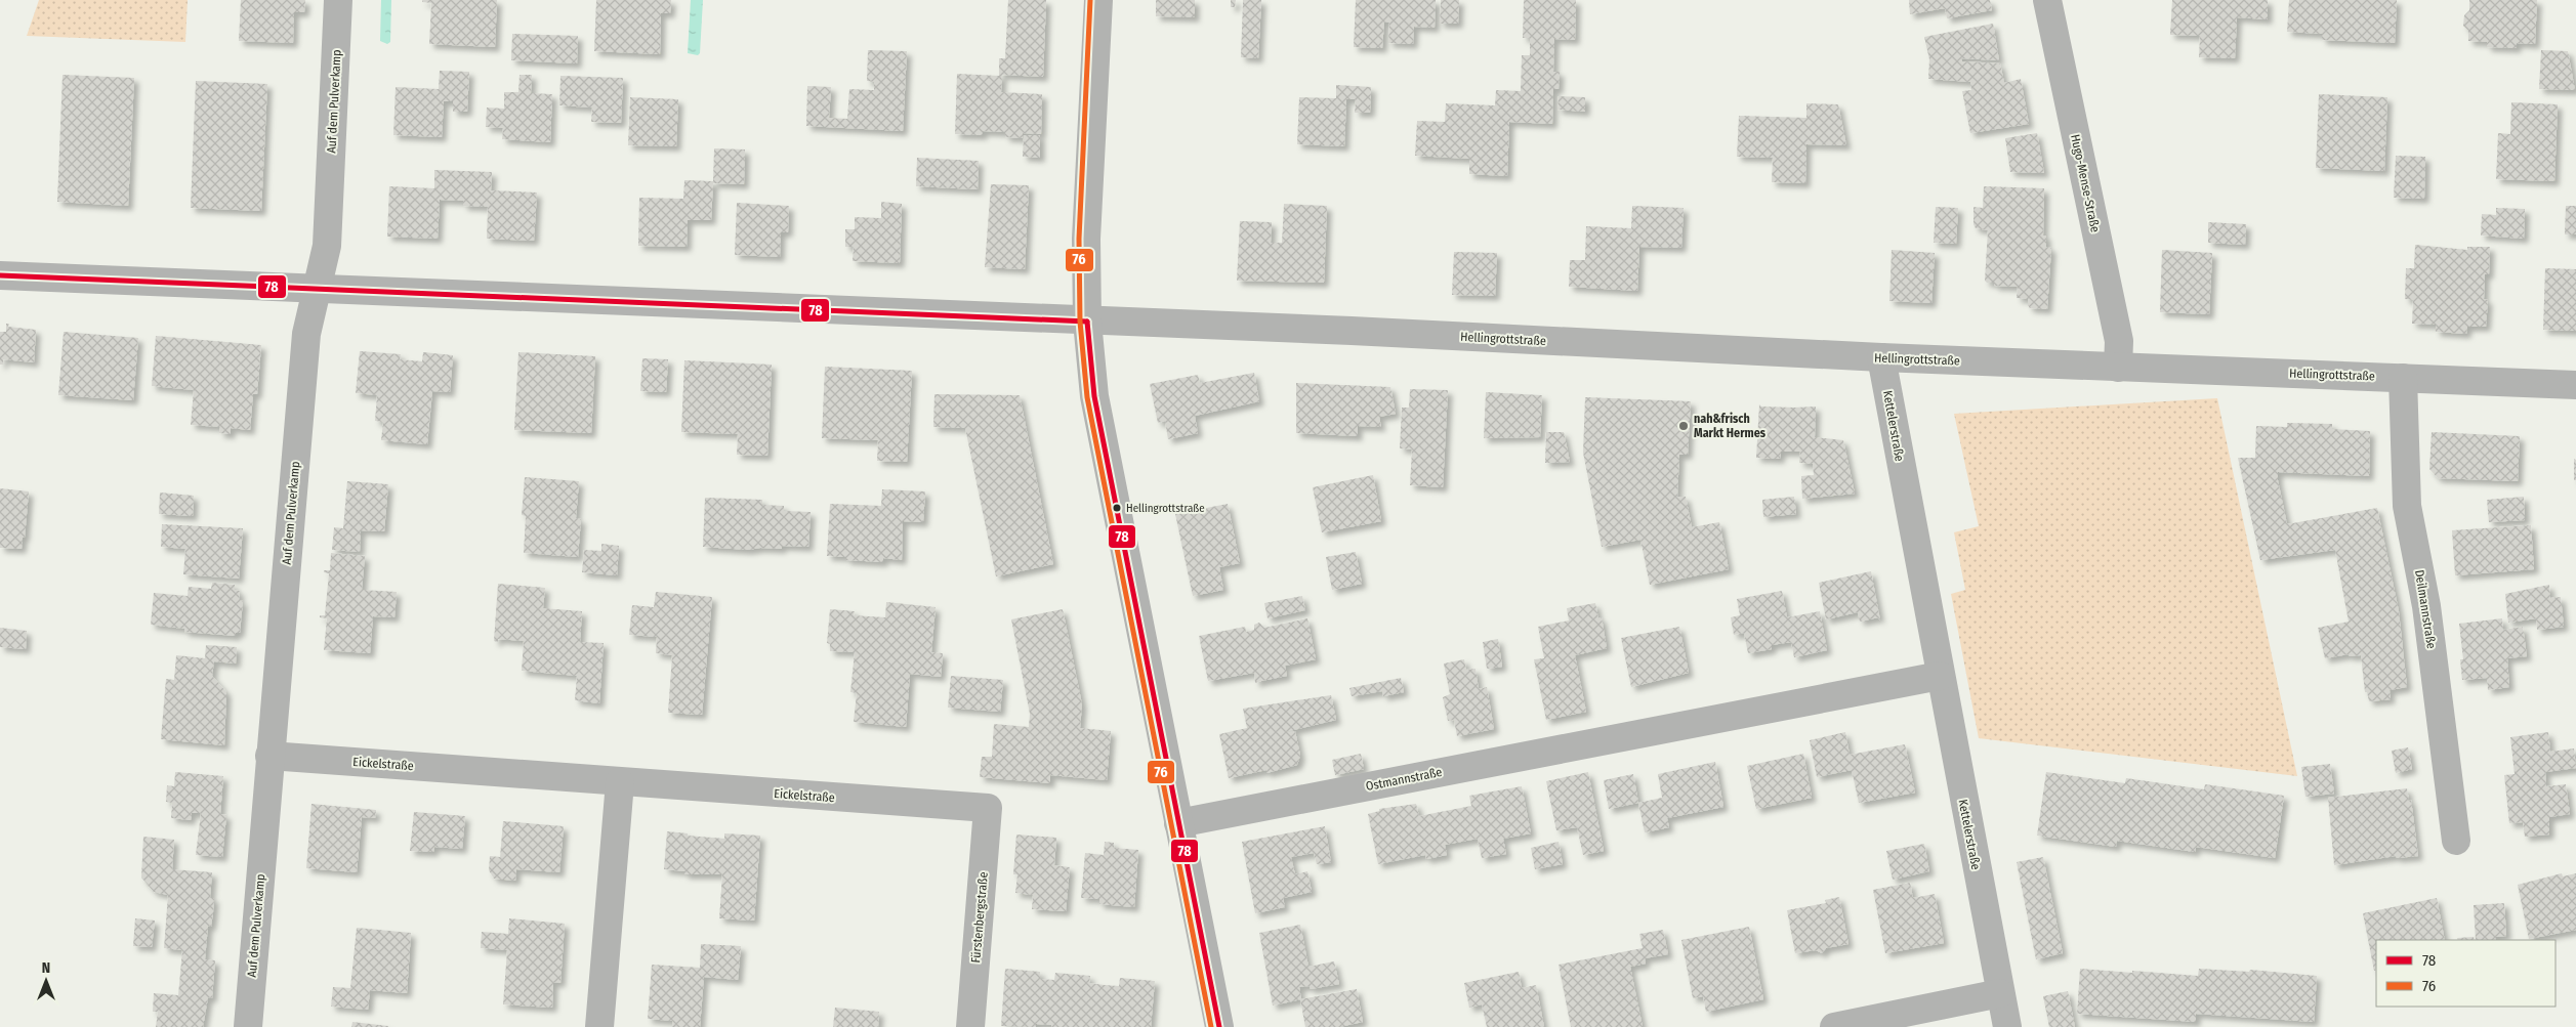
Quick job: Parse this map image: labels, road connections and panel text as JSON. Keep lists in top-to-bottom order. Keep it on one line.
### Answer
{"streets":{"street":["Auf dem Pulverkamp","Hugo-Mense-Straße","Hellingrottstraße","Kettelerstraße","Deilmannstraße","Eickelstraße","Ostmannstraße","Fürstenbergstraße"]},"crossings":[["Auf dem Pulverkamp","Hellingrottstraße"],["Auf dem Pulverkamp","Eickelstraße"],["Hugo-Mense-Straße","Hellingrottstraße"],["Hellingrottstraße","Kettelerstraße"],["Hellingrottstraße","Deilmannstraße"],["Kettelerstraße","Ostmannstraße"],["Eickelstraße","Fürstenbergstraße"]],"places":["nah&frisch Markt Hermes","Hellingrottstraße"],"lines":["transit line 76","transit line 78"],"legend":["78","76"],"north":"top"}
